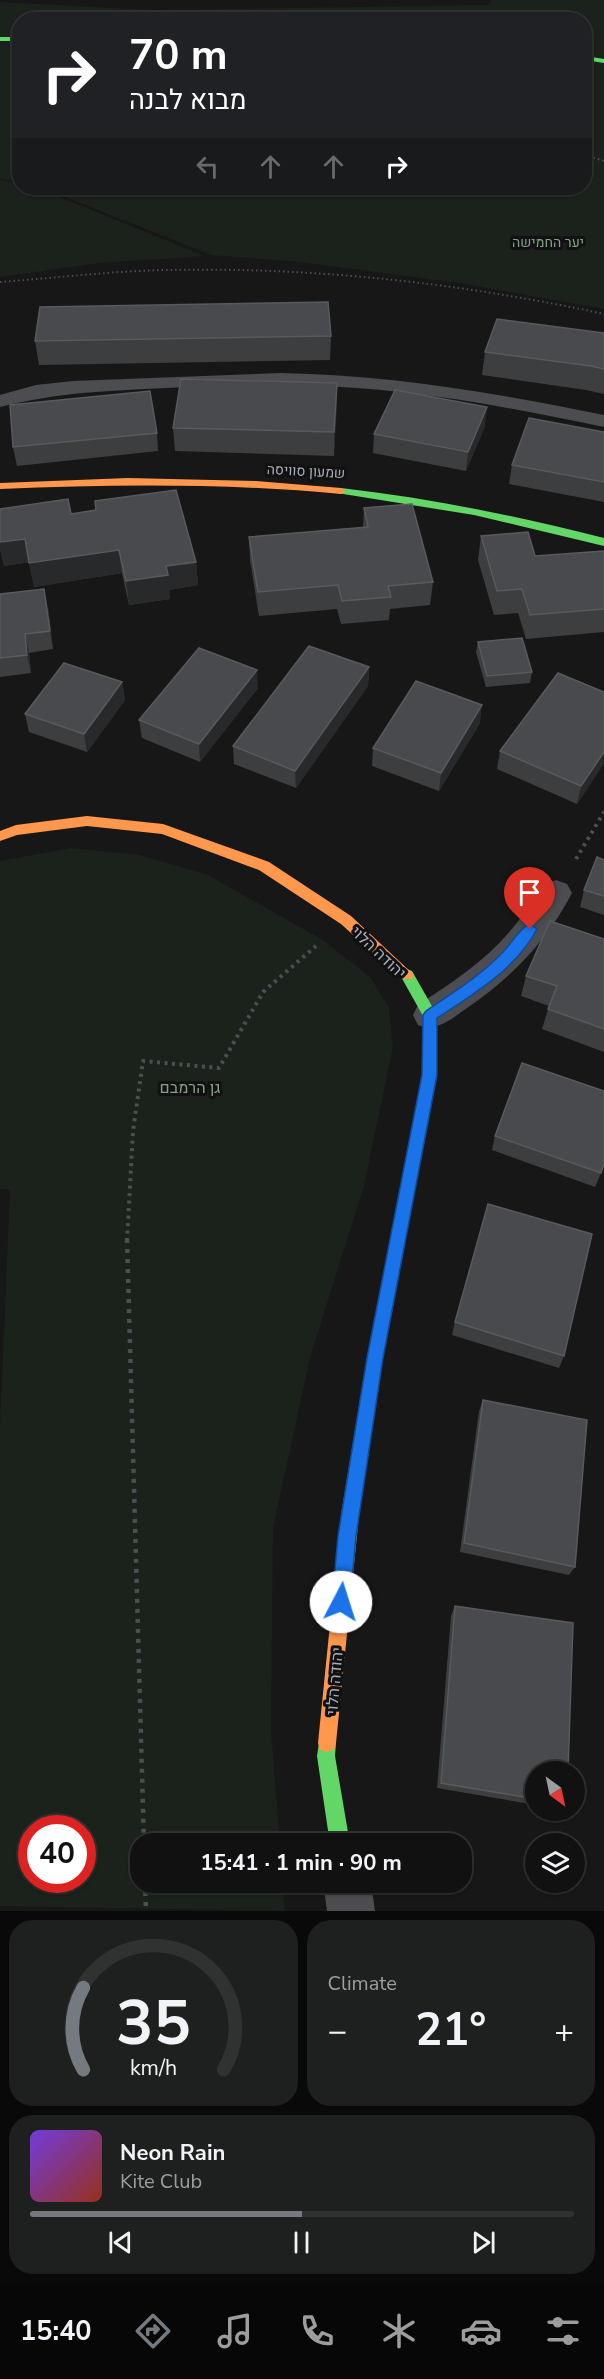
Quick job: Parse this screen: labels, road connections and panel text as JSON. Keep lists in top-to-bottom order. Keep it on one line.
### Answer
{"streets":{"street":["שמעון סוויסה","יהודה הלוי"]},"parks":["יער החמישה","גן הרמבם"],"north":"bottom right","page":{"turn":["70 m","מבוא לבנה"],"limit":"40","trip":"15:41 · 1 min · 90 m","tile":"Climate","heat":["−","21°","+"],"song":["Neon Rain","Kite Club"],"tabs":"15:40","gauge":["35","km/h"]}}
